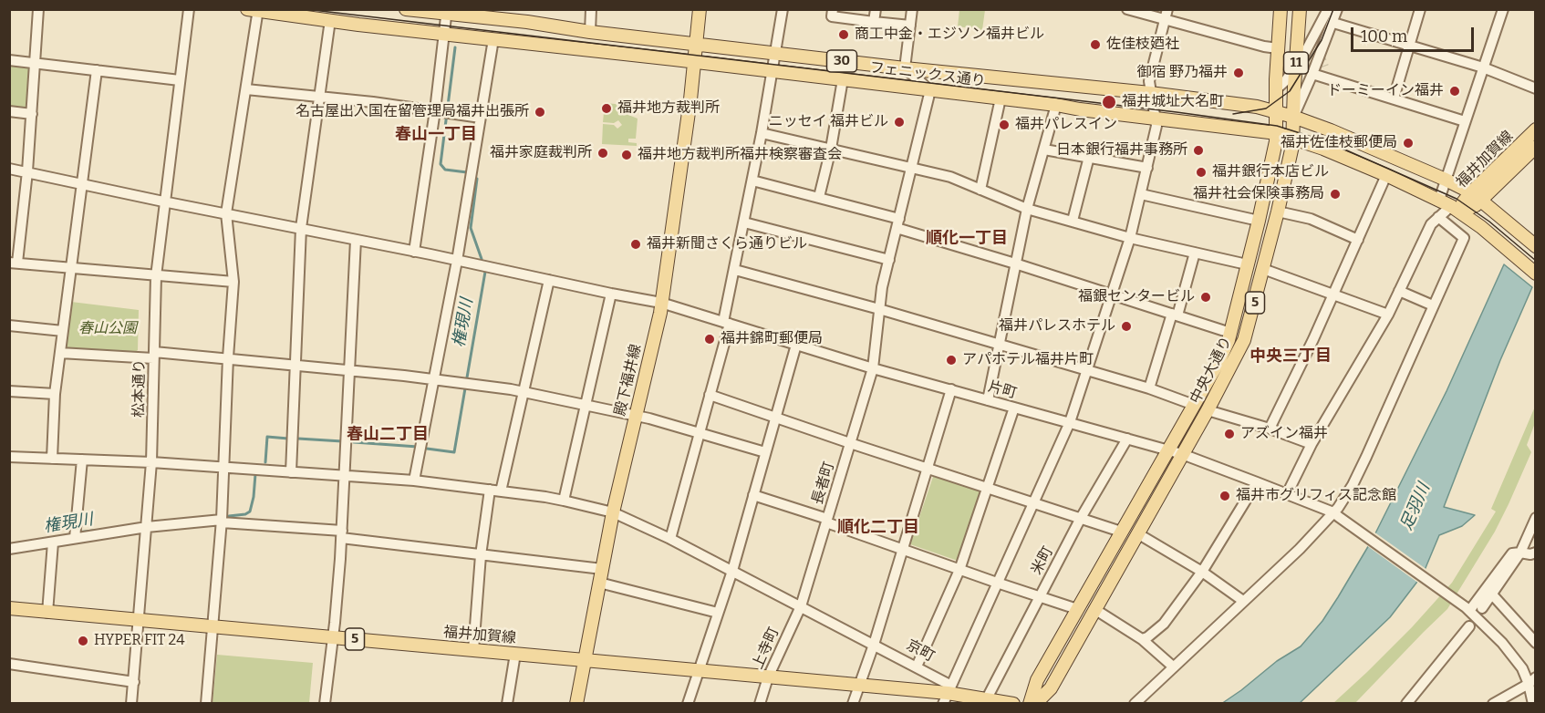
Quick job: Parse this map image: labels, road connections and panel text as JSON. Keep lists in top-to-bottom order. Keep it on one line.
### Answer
{"streets":{"main road":["30","11","フェニックス通り","福井加賀線","5","中央大通り","殿下福井線","京町"],"street":["松本通り","片町","長者町","米町","上寺町"]},"crossings":[["フェニックス通り","福井加賀線"],["フェニックス通り","中央大通り"],["フェニックス通り","殿下福井線"],["フェニックス通り","長者町"],["福井加賀線","殿下福井線"],["福井加賀線","松本通り"],["福井加賀線","上寺町"],["福井加賀線","京町"],["中央大通り","片町"],["殿下福井線","片町"],["殿下福井線","京町"],["松本通り","片町"],["松本通り","京町"],["片町","長者町"],["片町","米町"],["長者町","上寺町"],["長者町","京町"],["米町","京町"],["上寺町","京町"]],"districts":["春山一丁目","順化一丁目","中央三丁目","春山二丁目","順化二丁目"],"water":["権現川","足羽川"],"parks":["春山公園"],"places":["商工中金・エジソン福井ビル","佐佳枝廼社","御宿 野乃福井","ドーミーイン福井","福井城址大名町","福井地方裁判所","名古屋出入国在留管理局福井出張所","ニッセイ 福井ビル","福井パレスイン","福井佐佳枝郵便局","日本銀行福井事務所","福井家庭裁判所","福井地方裁判所福井検察審査会","福井銀行本店ビル","福井社会保険事務局","福井新聞さくら通りビル","福銀センタービル","福井パレスホテル","福井錦町郵便局","アパホテル福井片町","アズイン福井","福井市グリフィス記念館","HYPER FIT 24"],"scale_bar":"100 m"}
